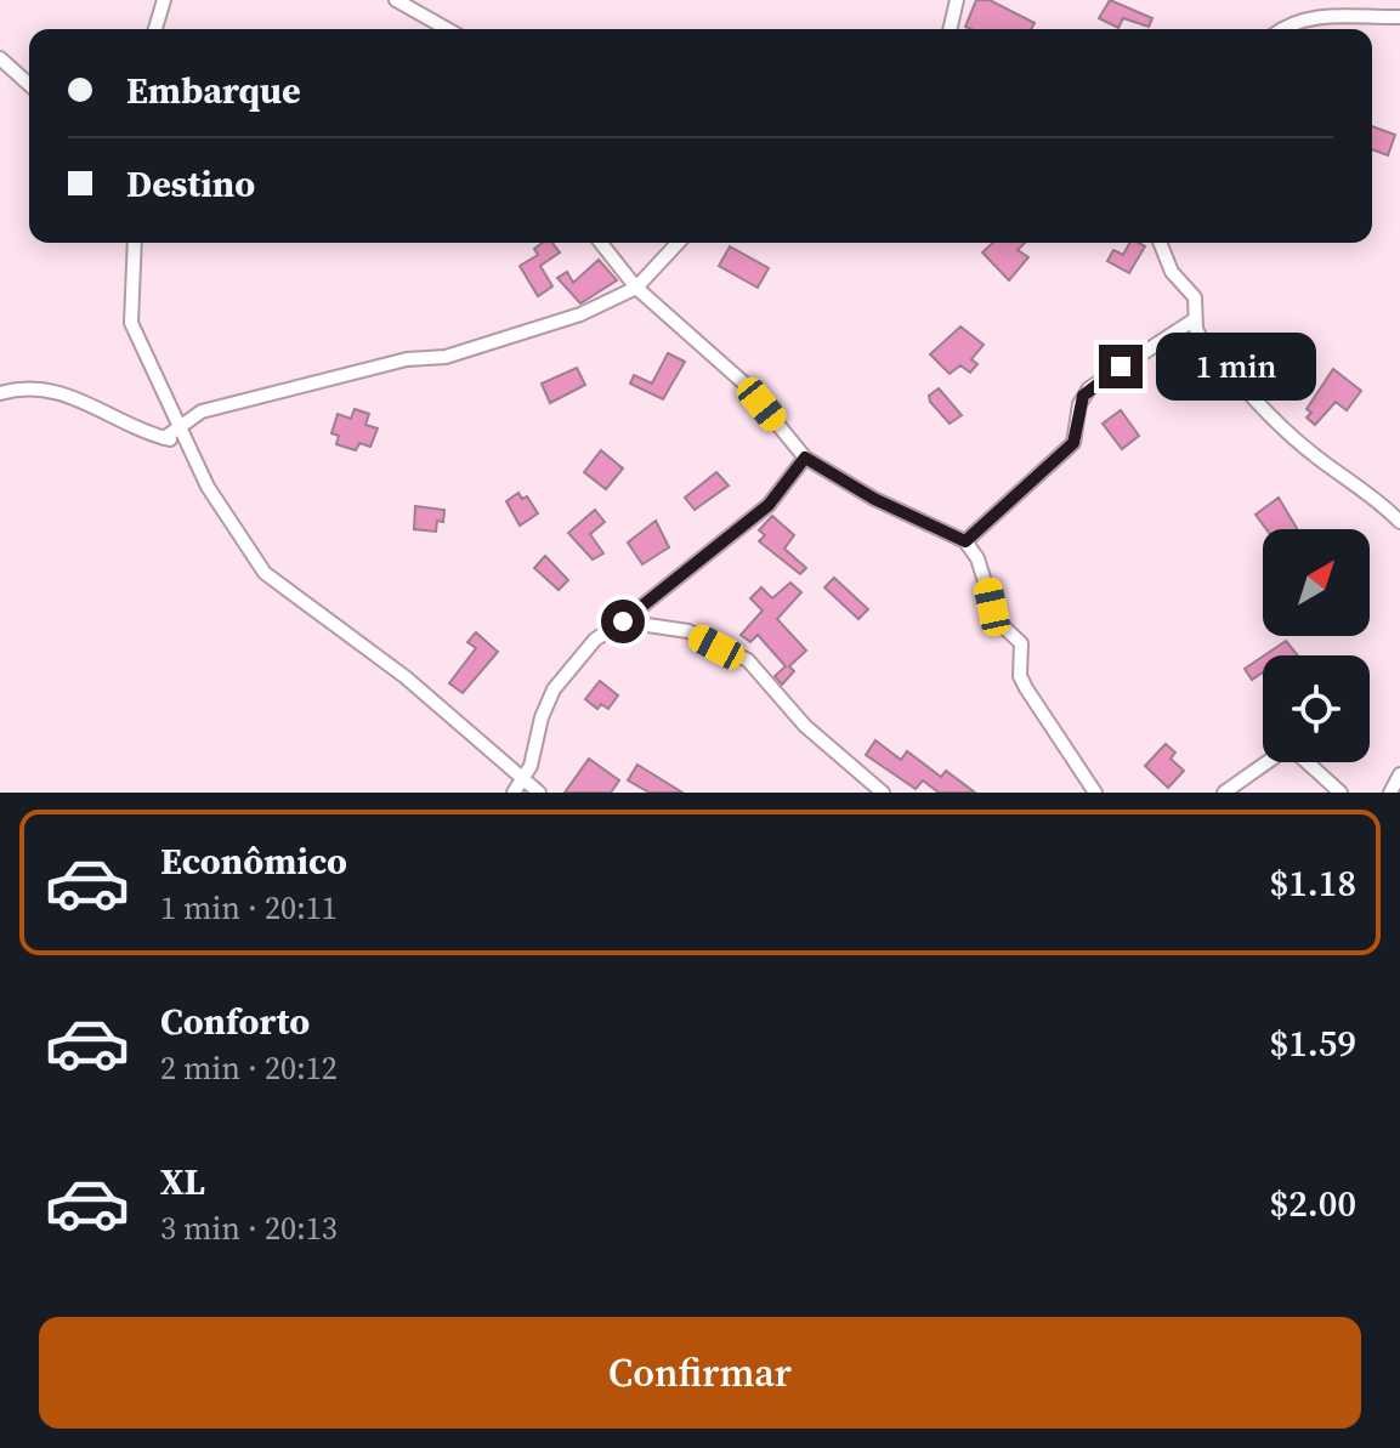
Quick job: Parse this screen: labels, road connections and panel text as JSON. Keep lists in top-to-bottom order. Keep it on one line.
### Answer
{"north":"top right","page":{"banner":["Embarque","Destino"],"bubble":"1 min","list":[{"name":"Econômico","note":"1 min · 20:11","value":"$1.18"},{"name":"Conforto","note":"2 min · 20:12","value":"$1.59"},{"name":"XL","note":"3 min · 20:13","value":"$2.00"}],"buttons":"Confirmar"}}
